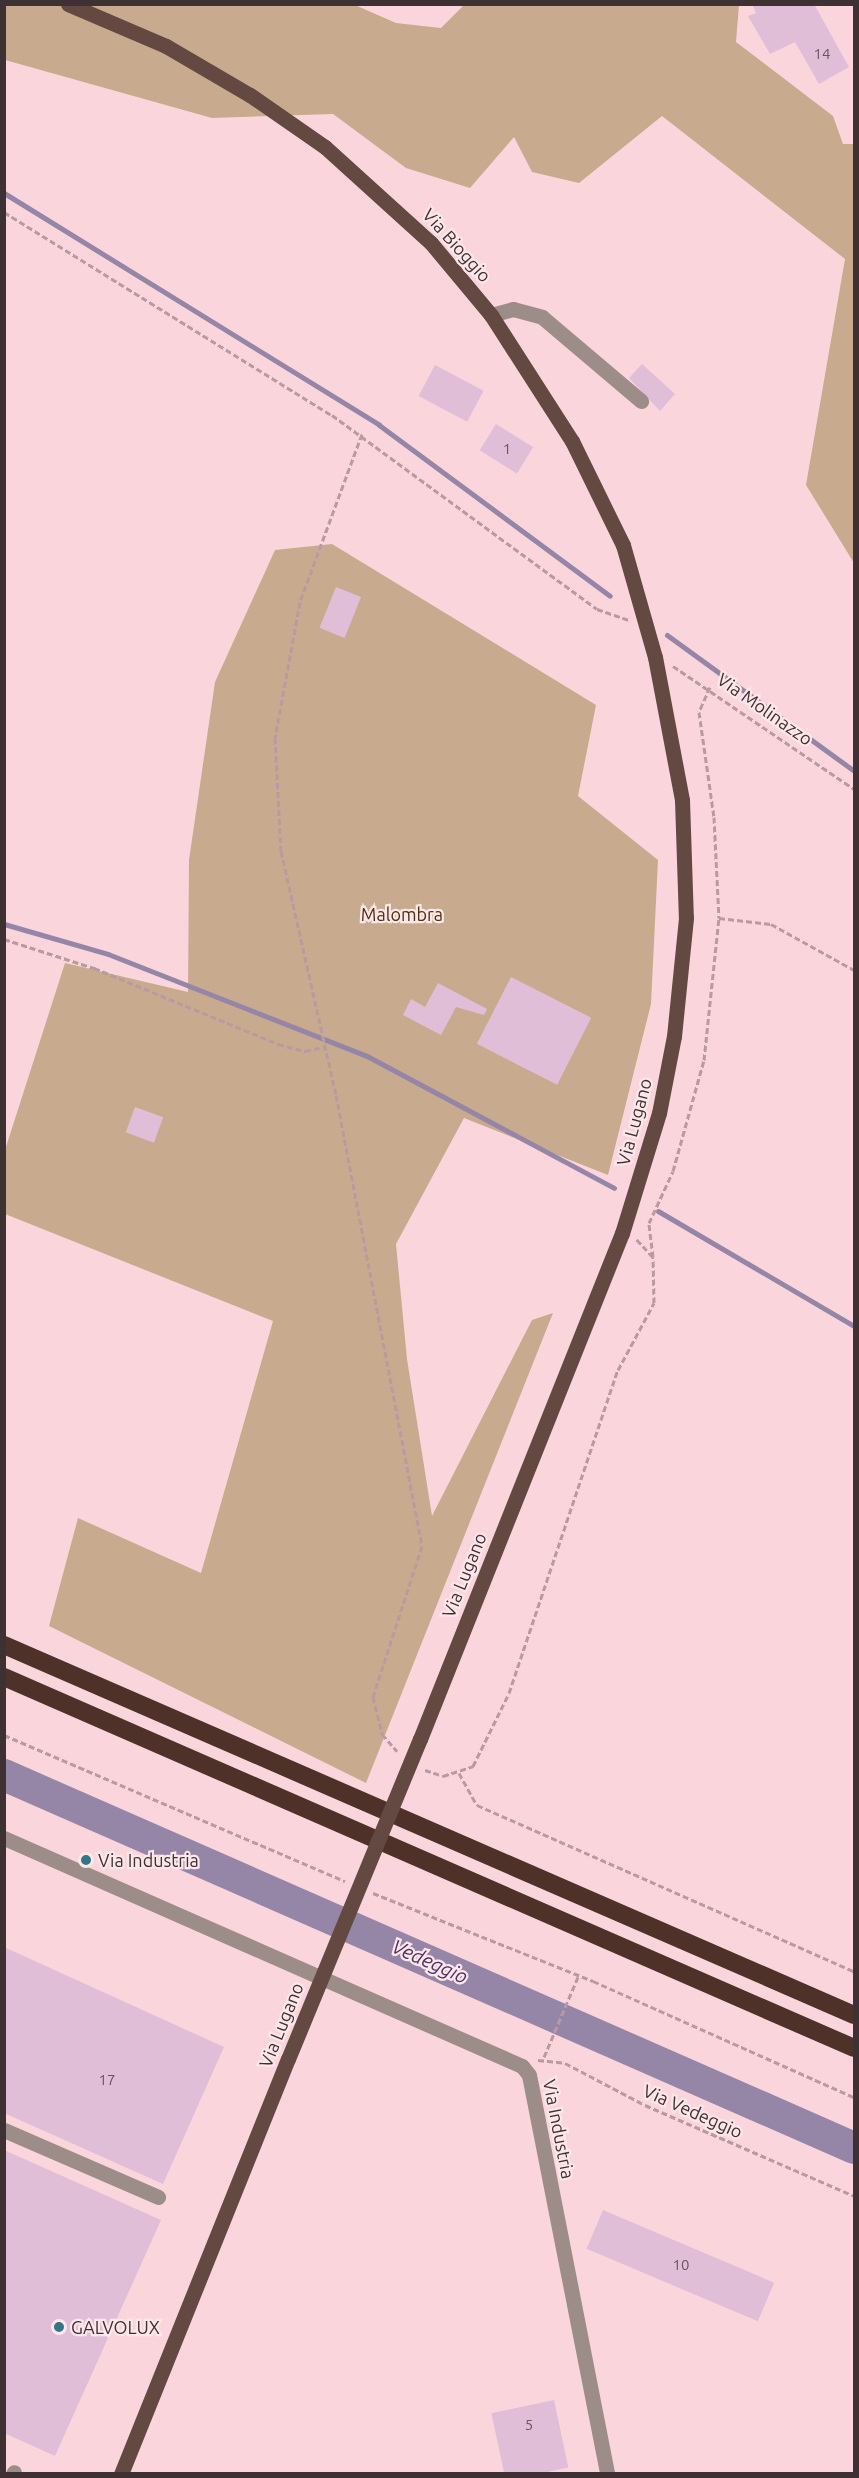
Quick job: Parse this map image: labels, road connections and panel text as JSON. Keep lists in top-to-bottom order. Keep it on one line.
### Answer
{"streets":{"main road":["Via Bioggio","Via Lugano"],"street":["Via Industria"],"path":["Via Molinazzo","Via Vedeggio"]},"crossings":[["Via Bioggio","Via Molinazzo"],["Via Bioggio","Via Lugano"],["Via Molinazzo","Via Lugano"]],"water":["Vedeggio"],"parks":["Malombra"],"places":["Via Industria","GALVOLUX"],"house_numbers":["14","1","17","10","5"]}
